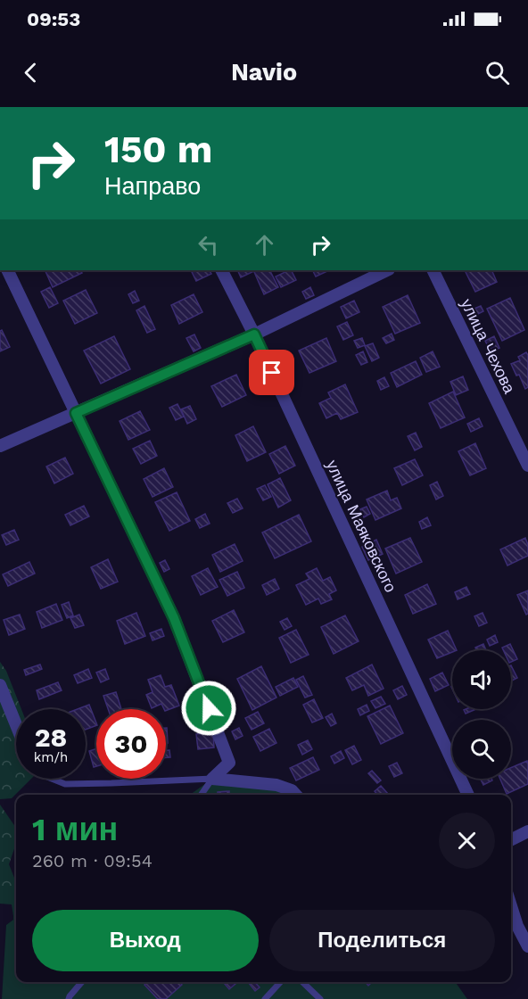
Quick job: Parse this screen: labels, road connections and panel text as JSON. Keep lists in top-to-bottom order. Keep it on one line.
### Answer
{"streets":{"street":["улица Чехова","улица Маяковского"]},"page":{"status":"09:53","header":"Navio","turn":["150 m","Направо"],"speed":"28 km/h","limit":"30","heading":["1 мин","260 m · 09:54"],"buttons":["Выход","Поделиться"]}}
